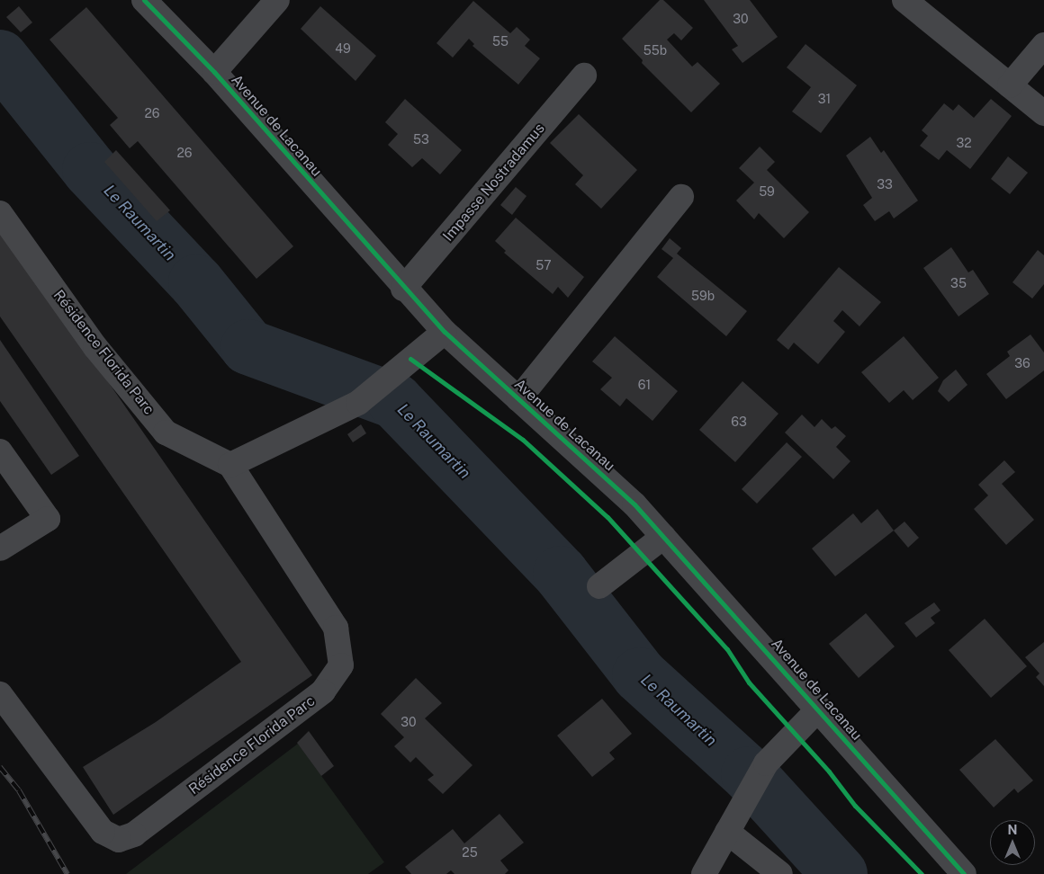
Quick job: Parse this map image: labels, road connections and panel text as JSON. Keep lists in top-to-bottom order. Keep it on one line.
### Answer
{"streets":{"street":["Avenue de Lacanau","Impasse Nostradamus","Résidence Florida Parc"]},"crossings":[["Avenue de Lacanau","Impasse Nostradamus"]],"water":["Le Raumartin"],"house_numbers":["30","55","49","55b","31","26","53","32","26","33","59","57","35","59b","36","61","63","30","25"],"north":"top"}
